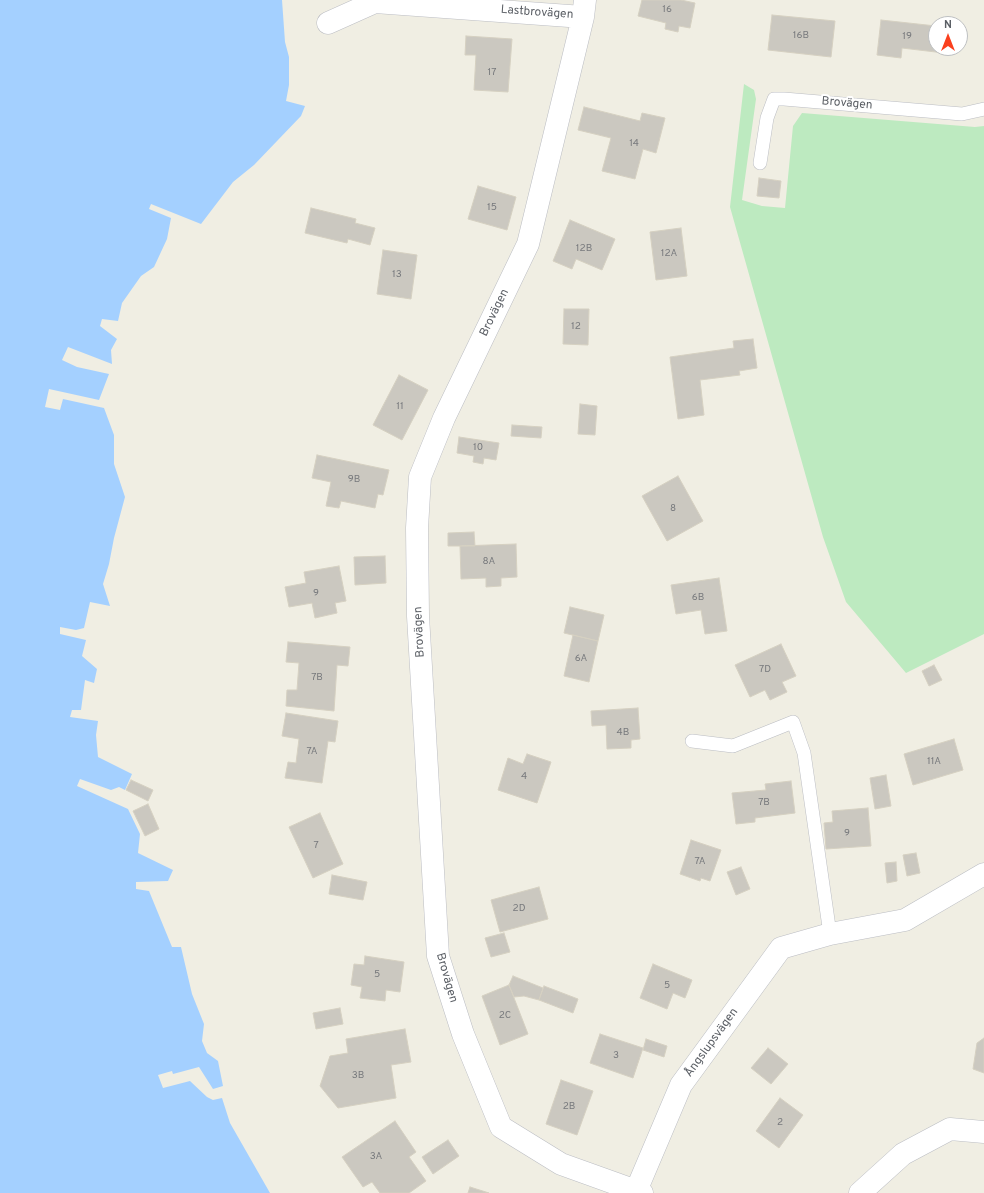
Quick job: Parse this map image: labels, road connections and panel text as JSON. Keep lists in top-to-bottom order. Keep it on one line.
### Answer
{"streets":{"street":["Lastbrovägen","Brovägen","Ångslupsvägen"]},"crossings":[["Lastbrovägen","Brovägen"],["Brovägen","Ångslupsvägen"]],"house_numbers":["16","16B","19","17","14","15","12B","12A","13","12","11","10","9B","8","8A","9","6B","6A","7D","7B","4B","7A","11A","4","7B","9","7","7A","2D","5","5","2C","3","3B","2B","2","3A"],"north":"top"}
